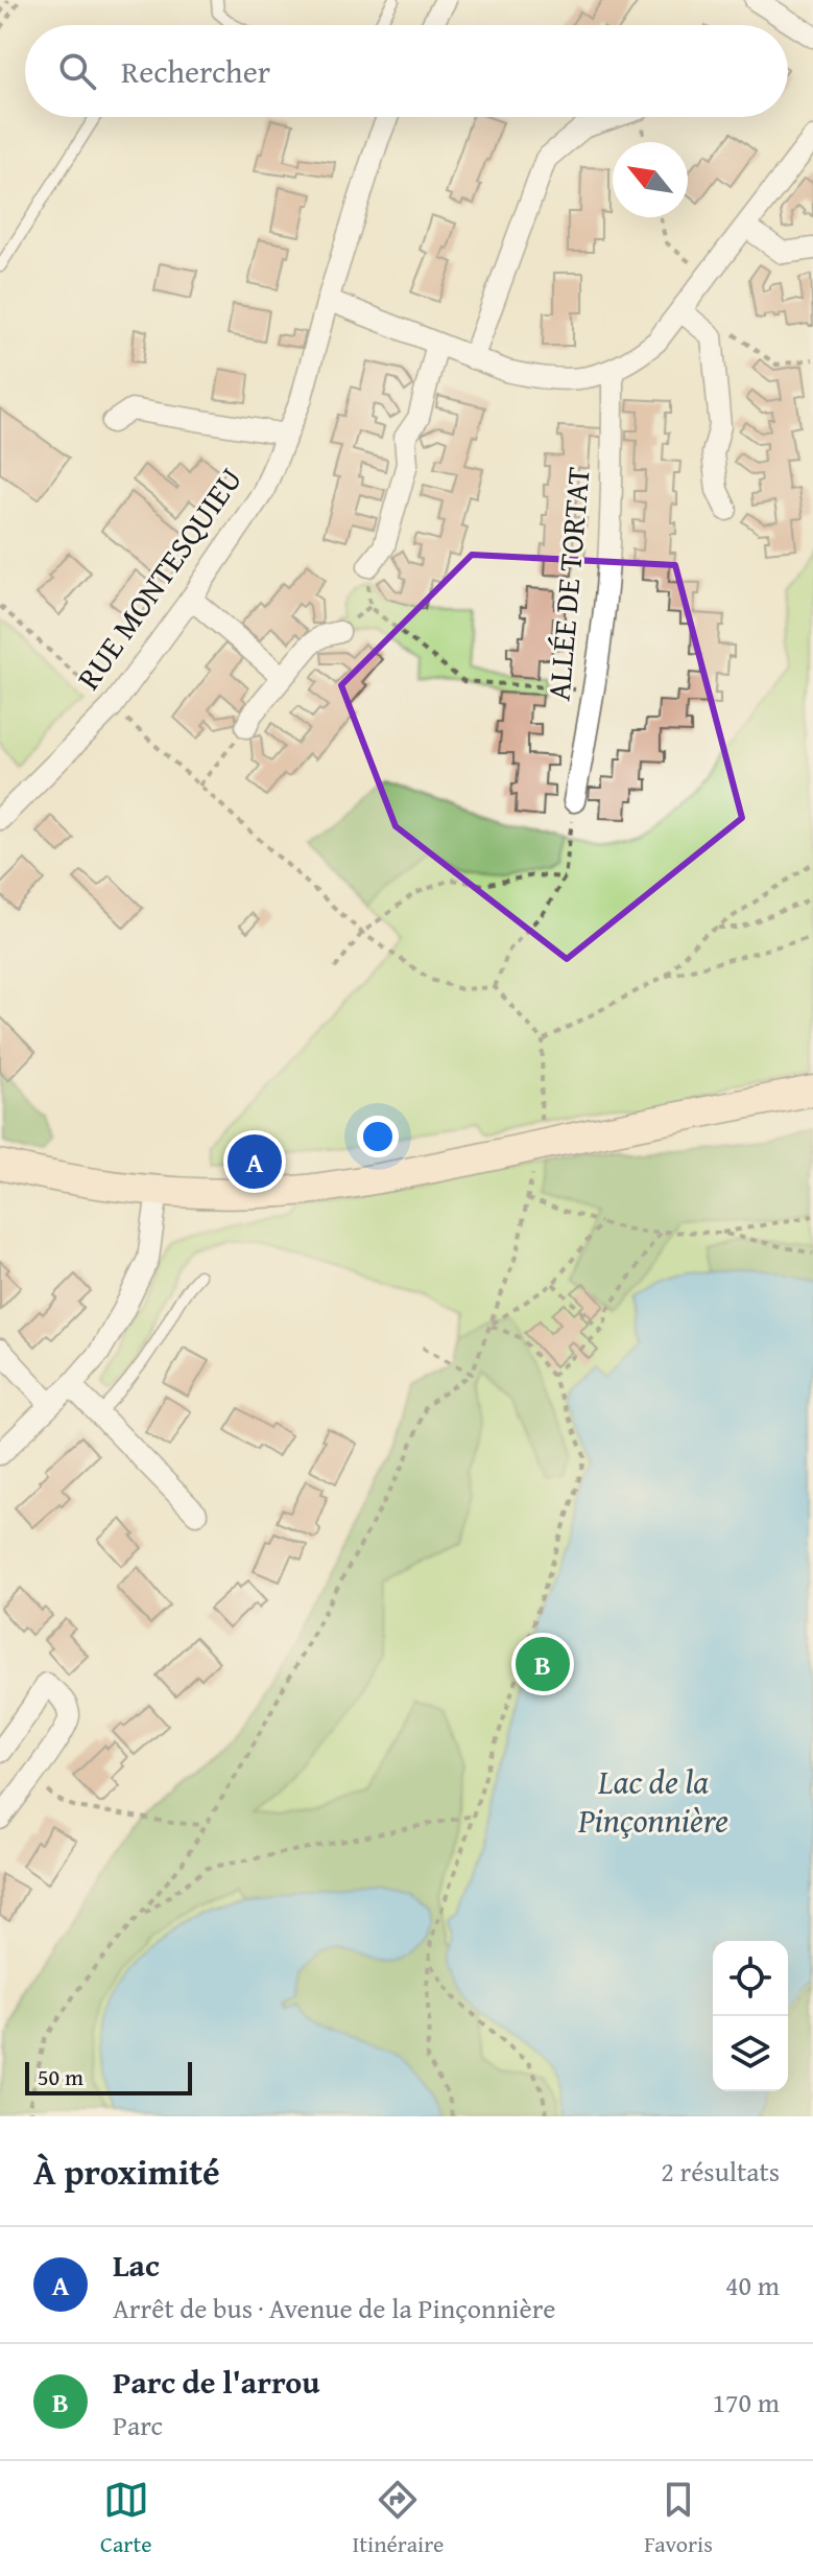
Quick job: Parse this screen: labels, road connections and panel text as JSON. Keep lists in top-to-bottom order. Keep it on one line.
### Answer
{"streets":{"street":["RUE MONTESQUIEU","ALLÉE DE TORTAT"]},"water":["Lac de la Pinçonnière"],"scale_bar":"50 m","north":"top left","page":{"search":"Rechercher","pins":["A","B"],"scale":"50 m","heading":["À proximité","2 résultats"],"list":[{"mark":"A","name":"Lac","note":"Arrêt de bus · Avenue de la Pinçonnière","value":"40 m"},{"mark":"B","name":"Parc de l'arrou","note":"Parc","value":"170 m"}],"nav":["Carte","Itinéraire","Favoris"]}}
